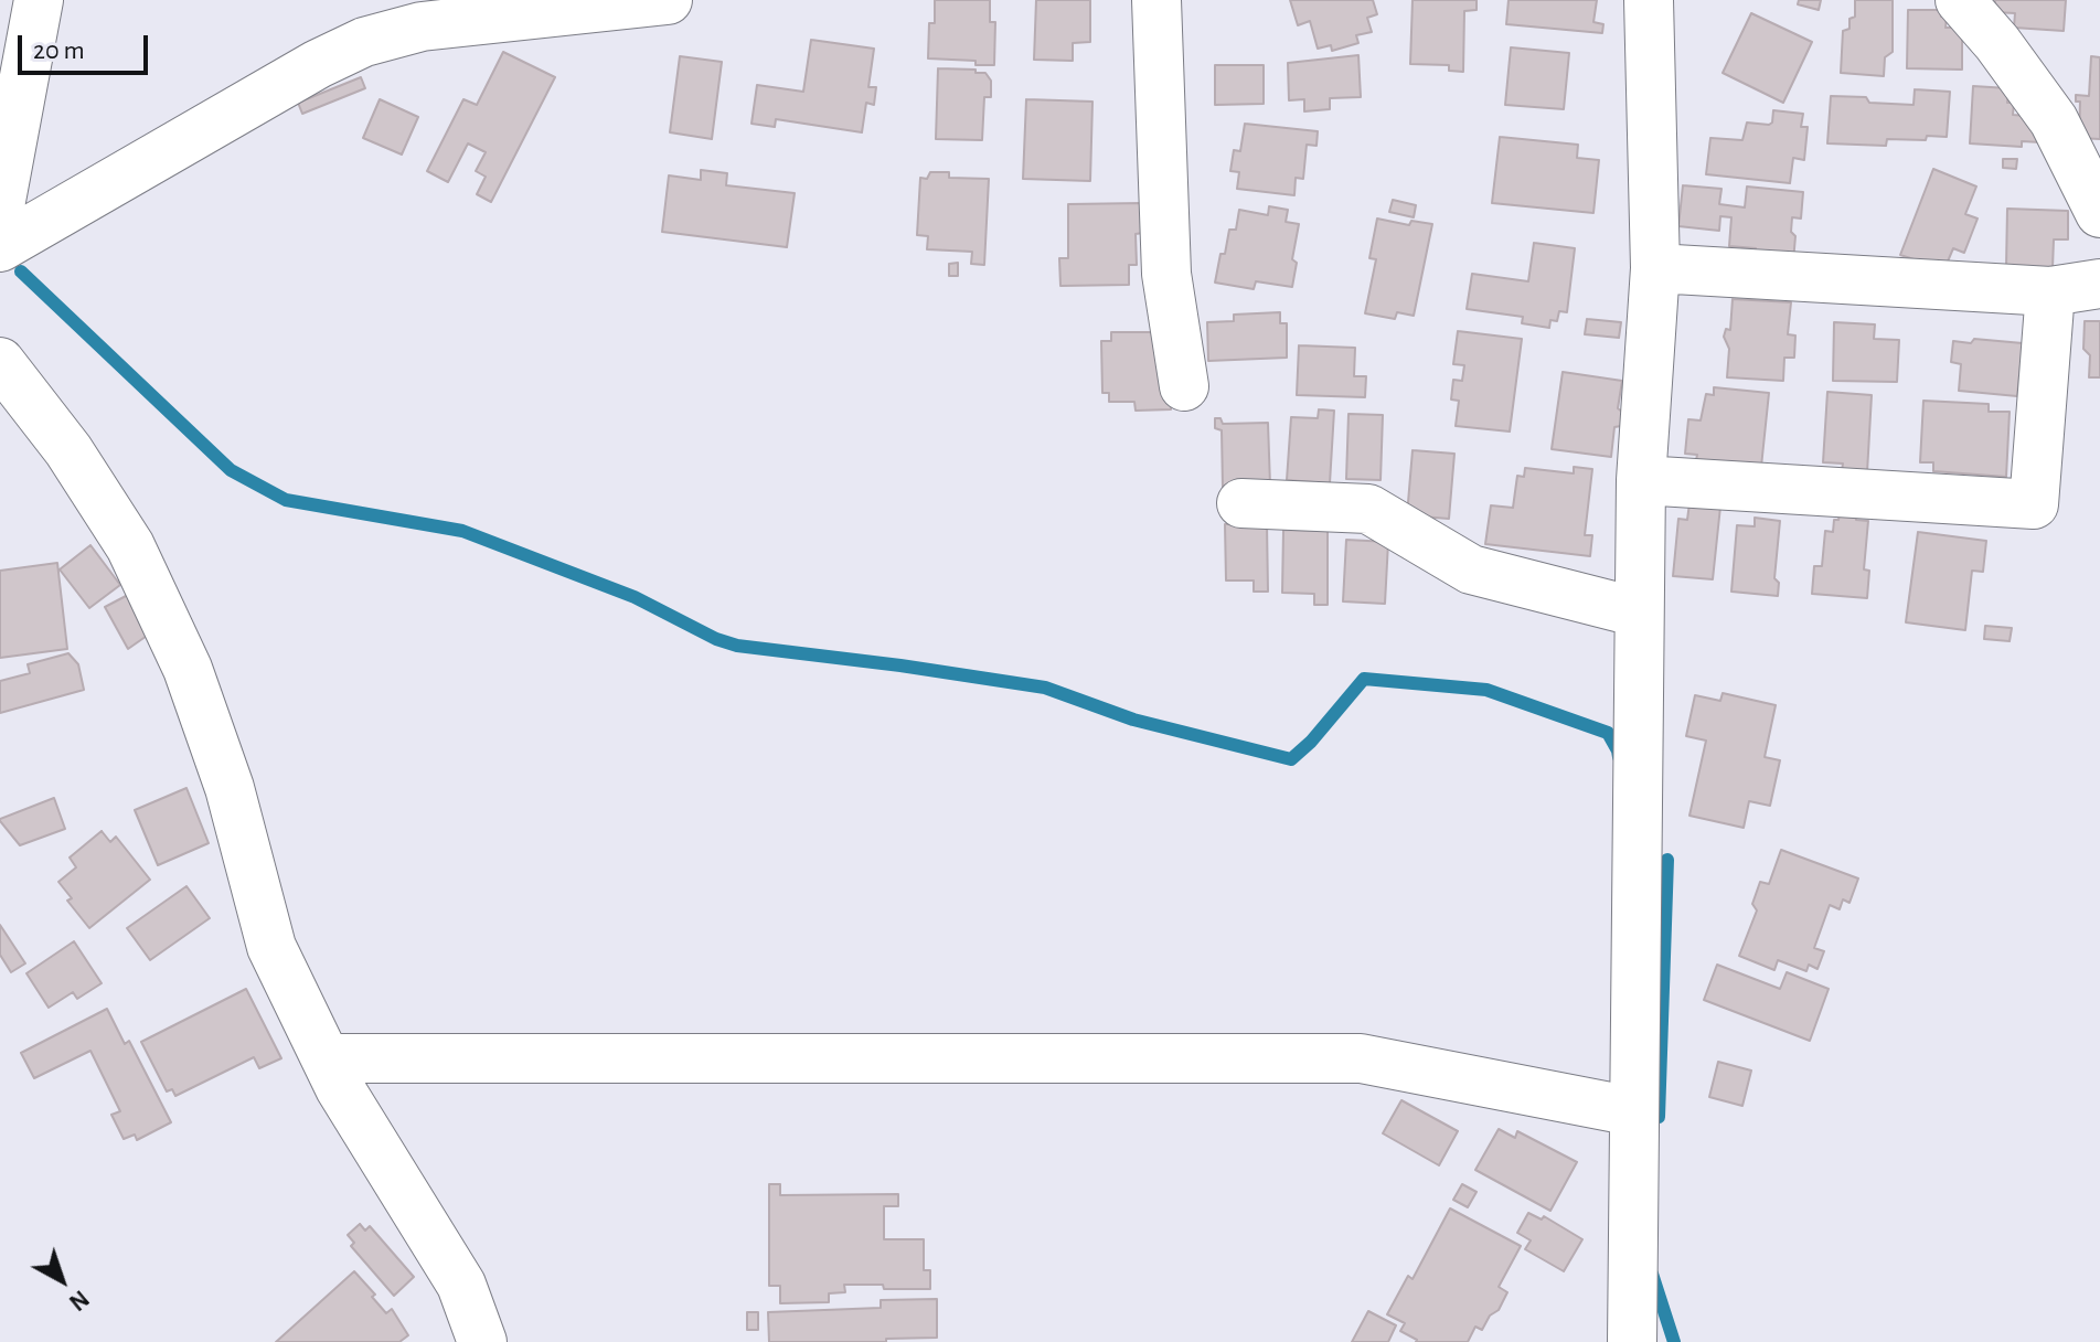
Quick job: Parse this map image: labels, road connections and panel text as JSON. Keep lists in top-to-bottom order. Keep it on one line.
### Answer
{"scale_bar":"20 m","north":"bottom right"}
